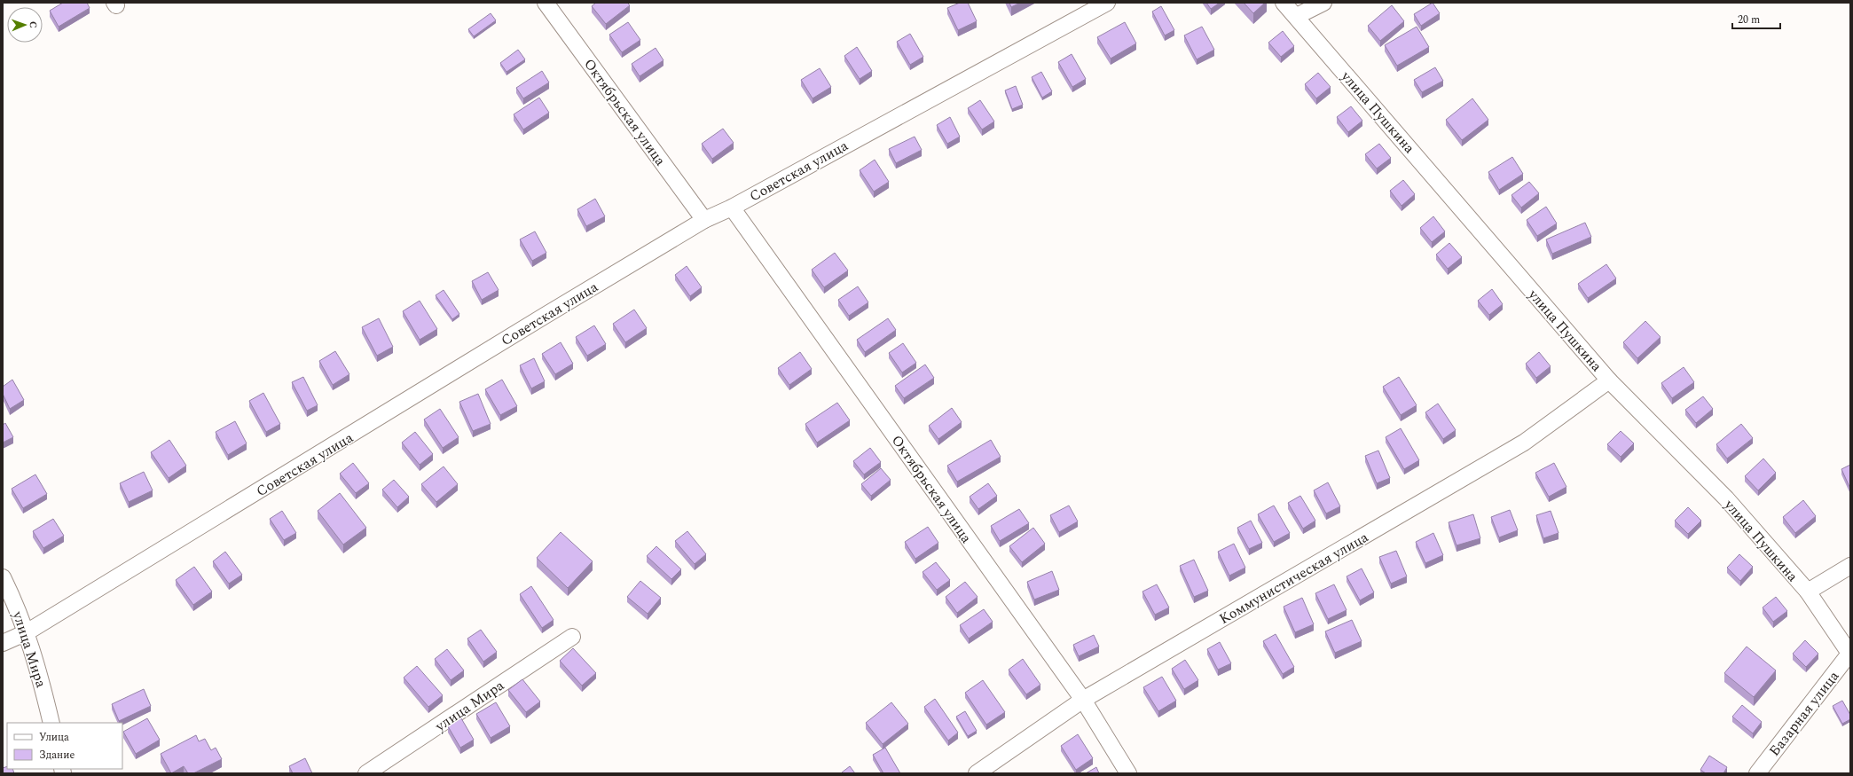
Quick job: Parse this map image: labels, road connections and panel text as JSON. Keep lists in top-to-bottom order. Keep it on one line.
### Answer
{"streets":{"street":["Октябрьская улица","улица Пушкина","Советская улица","Коммунистическая улица","улица Мира","Базарная улица"]},"crossings":[["Октябрьская улица","Советская улица"],["Октябрьская улица","Коммунистическая улица"],["улица Пушкина","Коммунистическая улица"],["улица Пушкина","Базарная улица"],["Советская улица","улица Мира"]],"legend":["Улица","Здание"],"scale_bar":"20 m","north":"right"}
